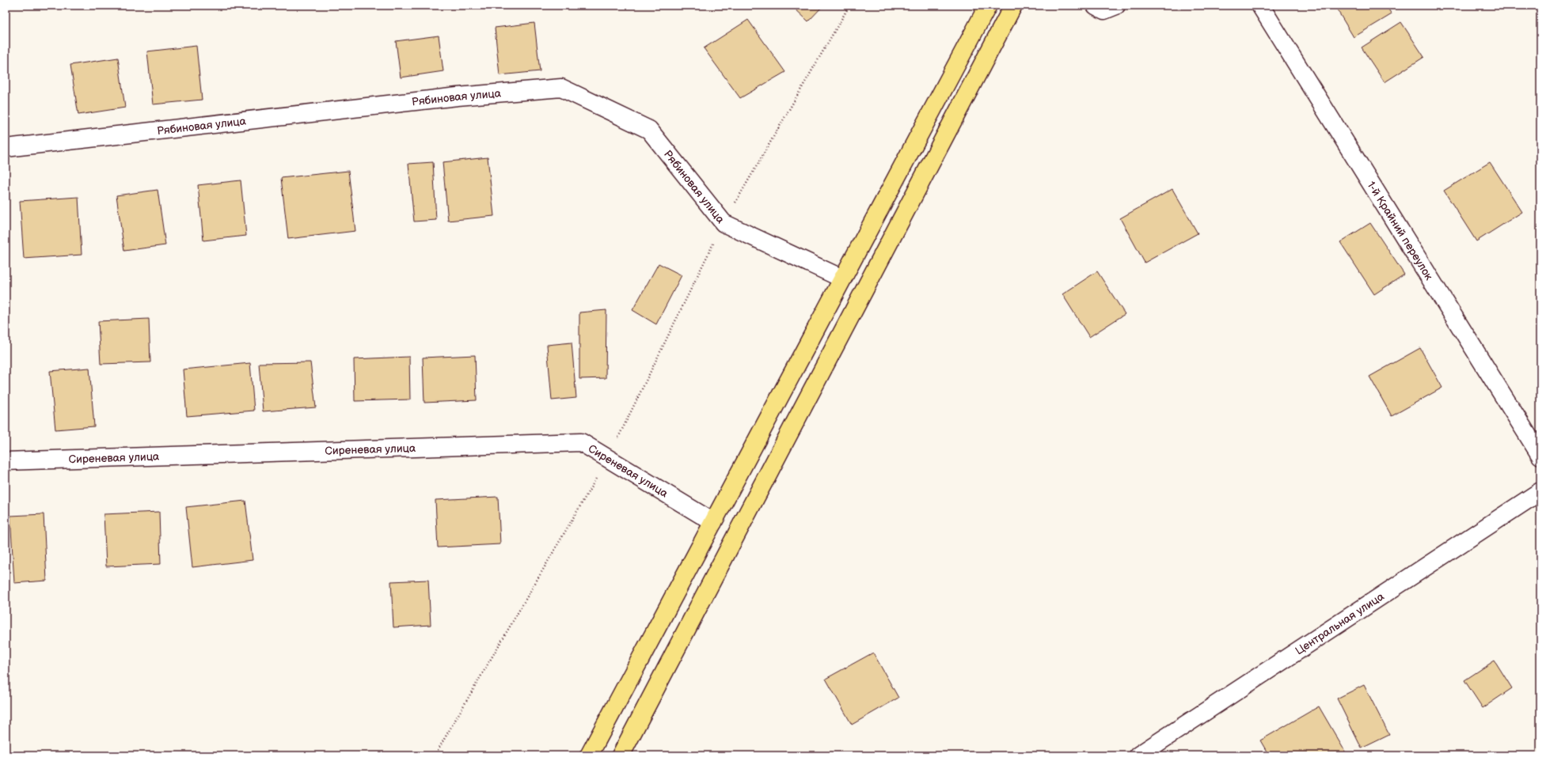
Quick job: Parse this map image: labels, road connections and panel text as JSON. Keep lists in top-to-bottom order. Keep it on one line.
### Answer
{"streets":{"street":["Рябиновая улица","1-й Крайний переулок","Сиреневая улица","Центральная улица"]}}
